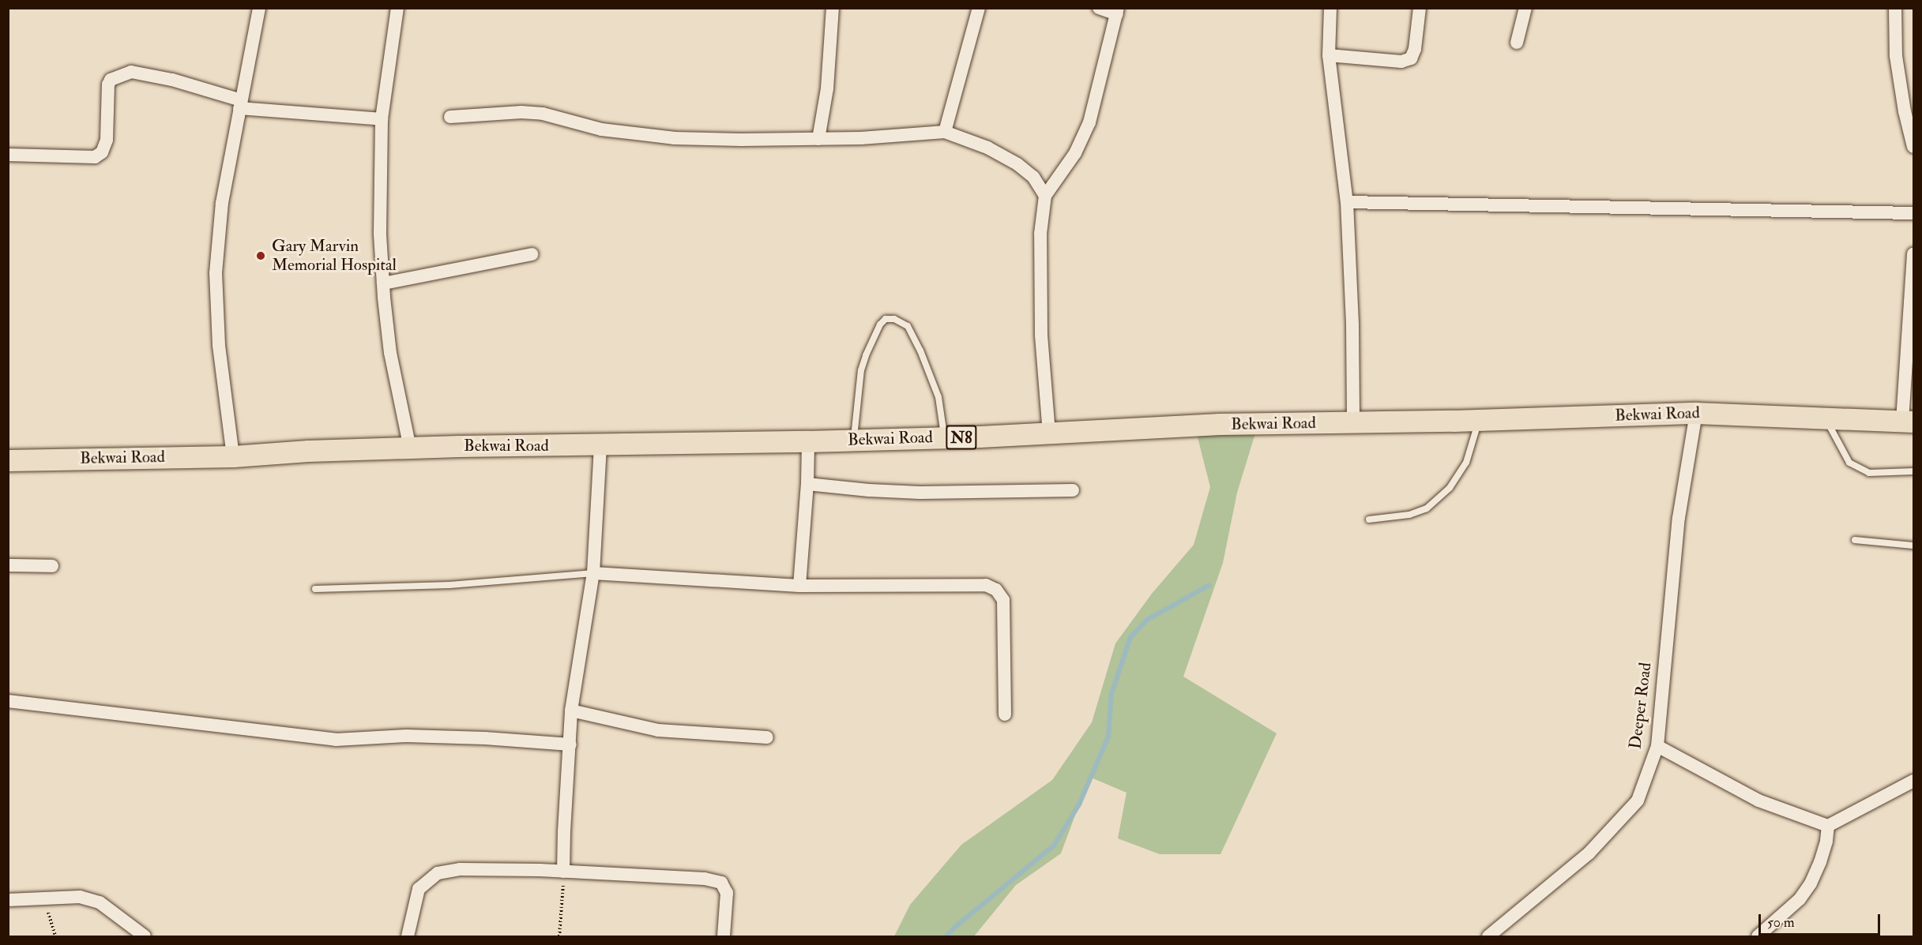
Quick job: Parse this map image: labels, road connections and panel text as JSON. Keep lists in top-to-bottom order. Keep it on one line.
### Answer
{"streets":{"highway":["Bekwai Road","N8"],"street":["Deeper Road"]},"crossings":[["Bekwai Road","Deeper Road"]],"places":["Gary Marvin Memorial Hospital"],"scale_bar":"50 m"}
